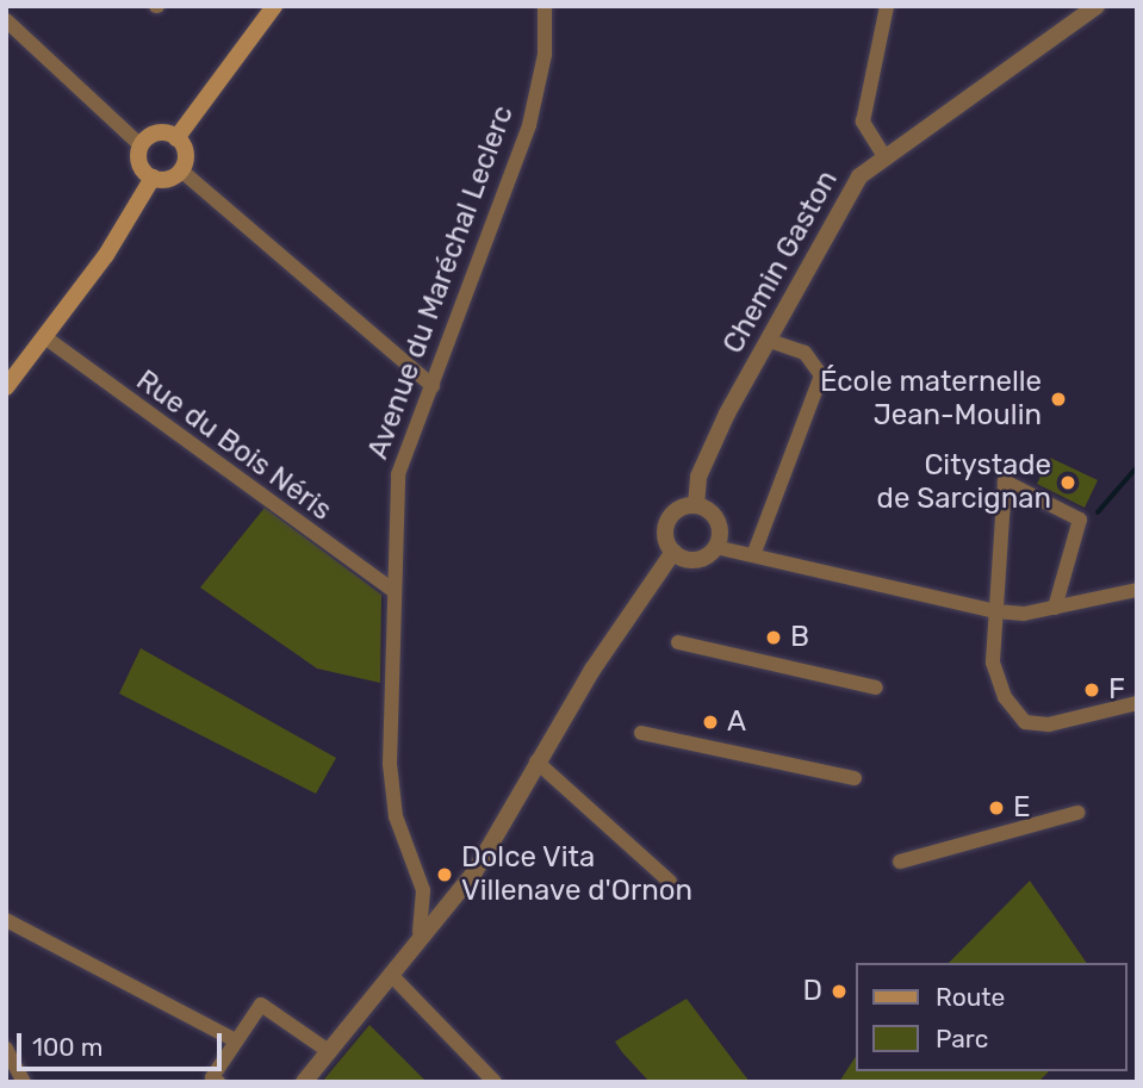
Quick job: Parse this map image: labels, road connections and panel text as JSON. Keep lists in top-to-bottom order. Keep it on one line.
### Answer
{"streets":{"street":["Chemin Gaston","Avenue du Maréchal Leclerc","Rue du Bois Néris"]},"crossings":[["Avenue du Maréchal Leclerc","Rue du Bois Néris"]],"places":["École maternelle Jean-Moulin","Citystade de Sarcignan","B","F","A","E","Dolce Vita Villenave d'Ornon","D"],"legend":["Route","Parc"],"scale_bar":"100 m"}
